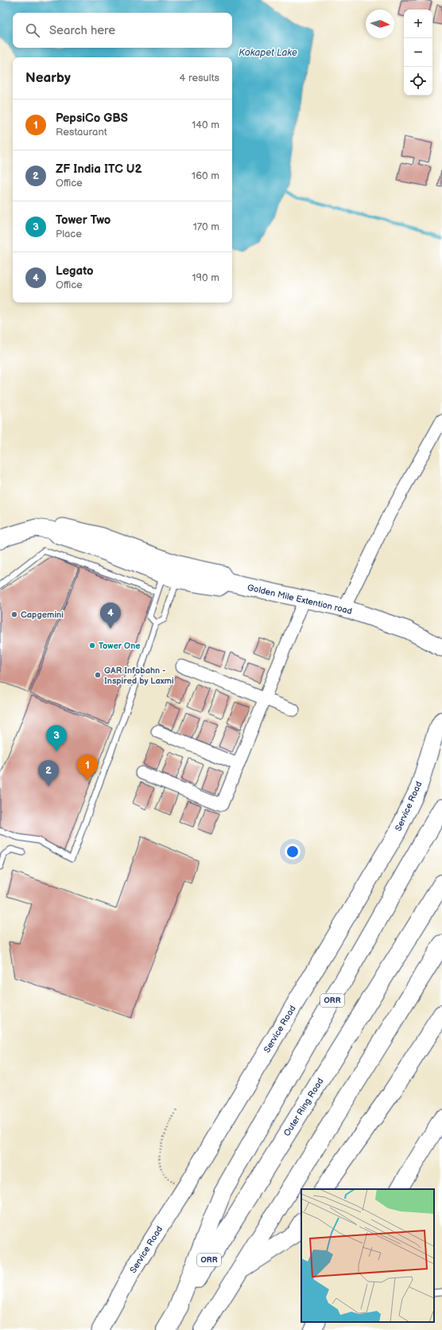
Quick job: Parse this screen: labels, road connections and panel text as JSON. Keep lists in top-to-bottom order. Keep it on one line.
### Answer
{"streets":{"highway":["ORR","Outer Ring Road"],"main road":["Golden Mile Extention road","Service Road"]},"crossings":[["ORR","Outer Ring Road"]],"water":["Kokapet Lake"],"places":["Capgemini","Tower One","GAR Infobahn - Inspired by Laxmi"],"north":"right","page":{"map_buttons":["+","−"],"search":"Search here","heading":["Nearby","4 results"],"list":[{"mark":"1","name":"PepsiCo GBS","note":"Restaurant","value":"140 m"},{"mark":"2","name":"ZF India ITC U2","note":"Office","value":"160 m"},{"mark":"3","name":"Tower Two","note":"Place","value":"170 m"},{"mark":"4","name":"Legato","note":"Office","value":"190 m"}],"pins":["4","3","1","2"]}}
